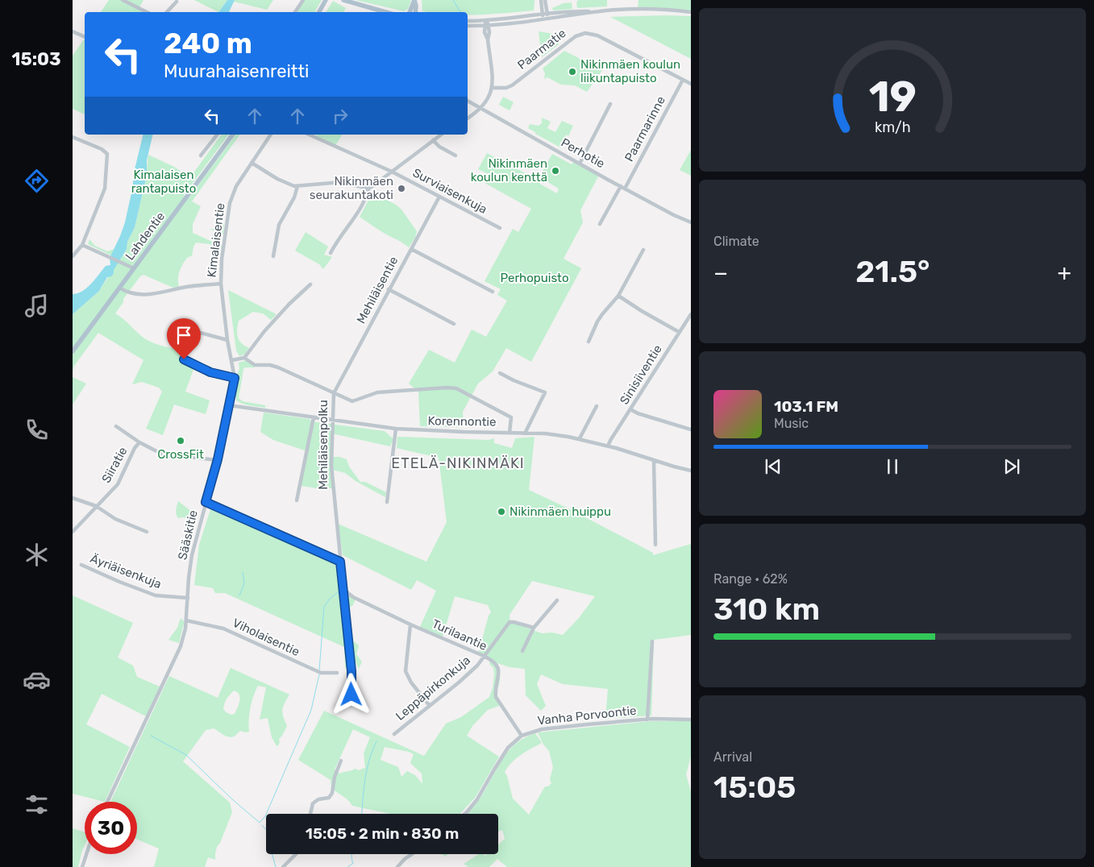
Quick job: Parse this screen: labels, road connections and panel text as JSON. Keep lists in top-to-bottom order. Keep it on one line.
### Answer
{"streets":{"main road":["Lahdentie"],"street":["Paarmatie","Paarmarinne","Perhotie","Surviaisenkuja","Kimalaisentie","Mehiläisentie","Sinisiiventie","Korennontie","Mehiläisenpolku","Siiratie","Sääskitie","Äyriäisenkuja","Turilaantie","Viholaisentie","Leppäpirkonkuja","Vanha Porvoontie"]},"crossings":[["Paarmatie","Paarmarinne"],["Paarmarinne","Perhotie"],["Surviaisenkuja","Mehiläisentie"],["Kimalaisentie","Sääskitie"],["Mehiläisentie","Mehiläisenpolku"],["Sinisiiventie","Korennontie"],["Korennontie","Mehiläisenpolku"],["Korennontie","Sääskitie"],["Mehiläisenpolku","Turilaantie"],["Sääskitie","Äyriäisenkuja"],["Sääskitie","Viholaisentie"],["Turilaantie","Leppäpirkonkuja"],["Turilaantie","Vanha Porvoontie"]],"districts":["ETELÄ-NIKINMÄKI"],"parks":["Kimalaisen rantapuisto","Perhopuisto"],"places":["Nikinmäen koulun liikuntapuisto","Nikinmäen koulun kenttä","Nikinmäen seurakuntakoti","CrossFit","Nikinmäen huippu"],"page":{"tabs":"15:03","turn":["240 m","Muurahaisenreitti"],"tile":["Climate",["Range · 62%","310 km"],["Arrival","15:05"]],"heat":["−","21.5°","+"],"song":["103.1 FM","Music"],"limit":"30","trip":"15:05 · 2 min · 830 m","gauge":["19","km/h"]}}
